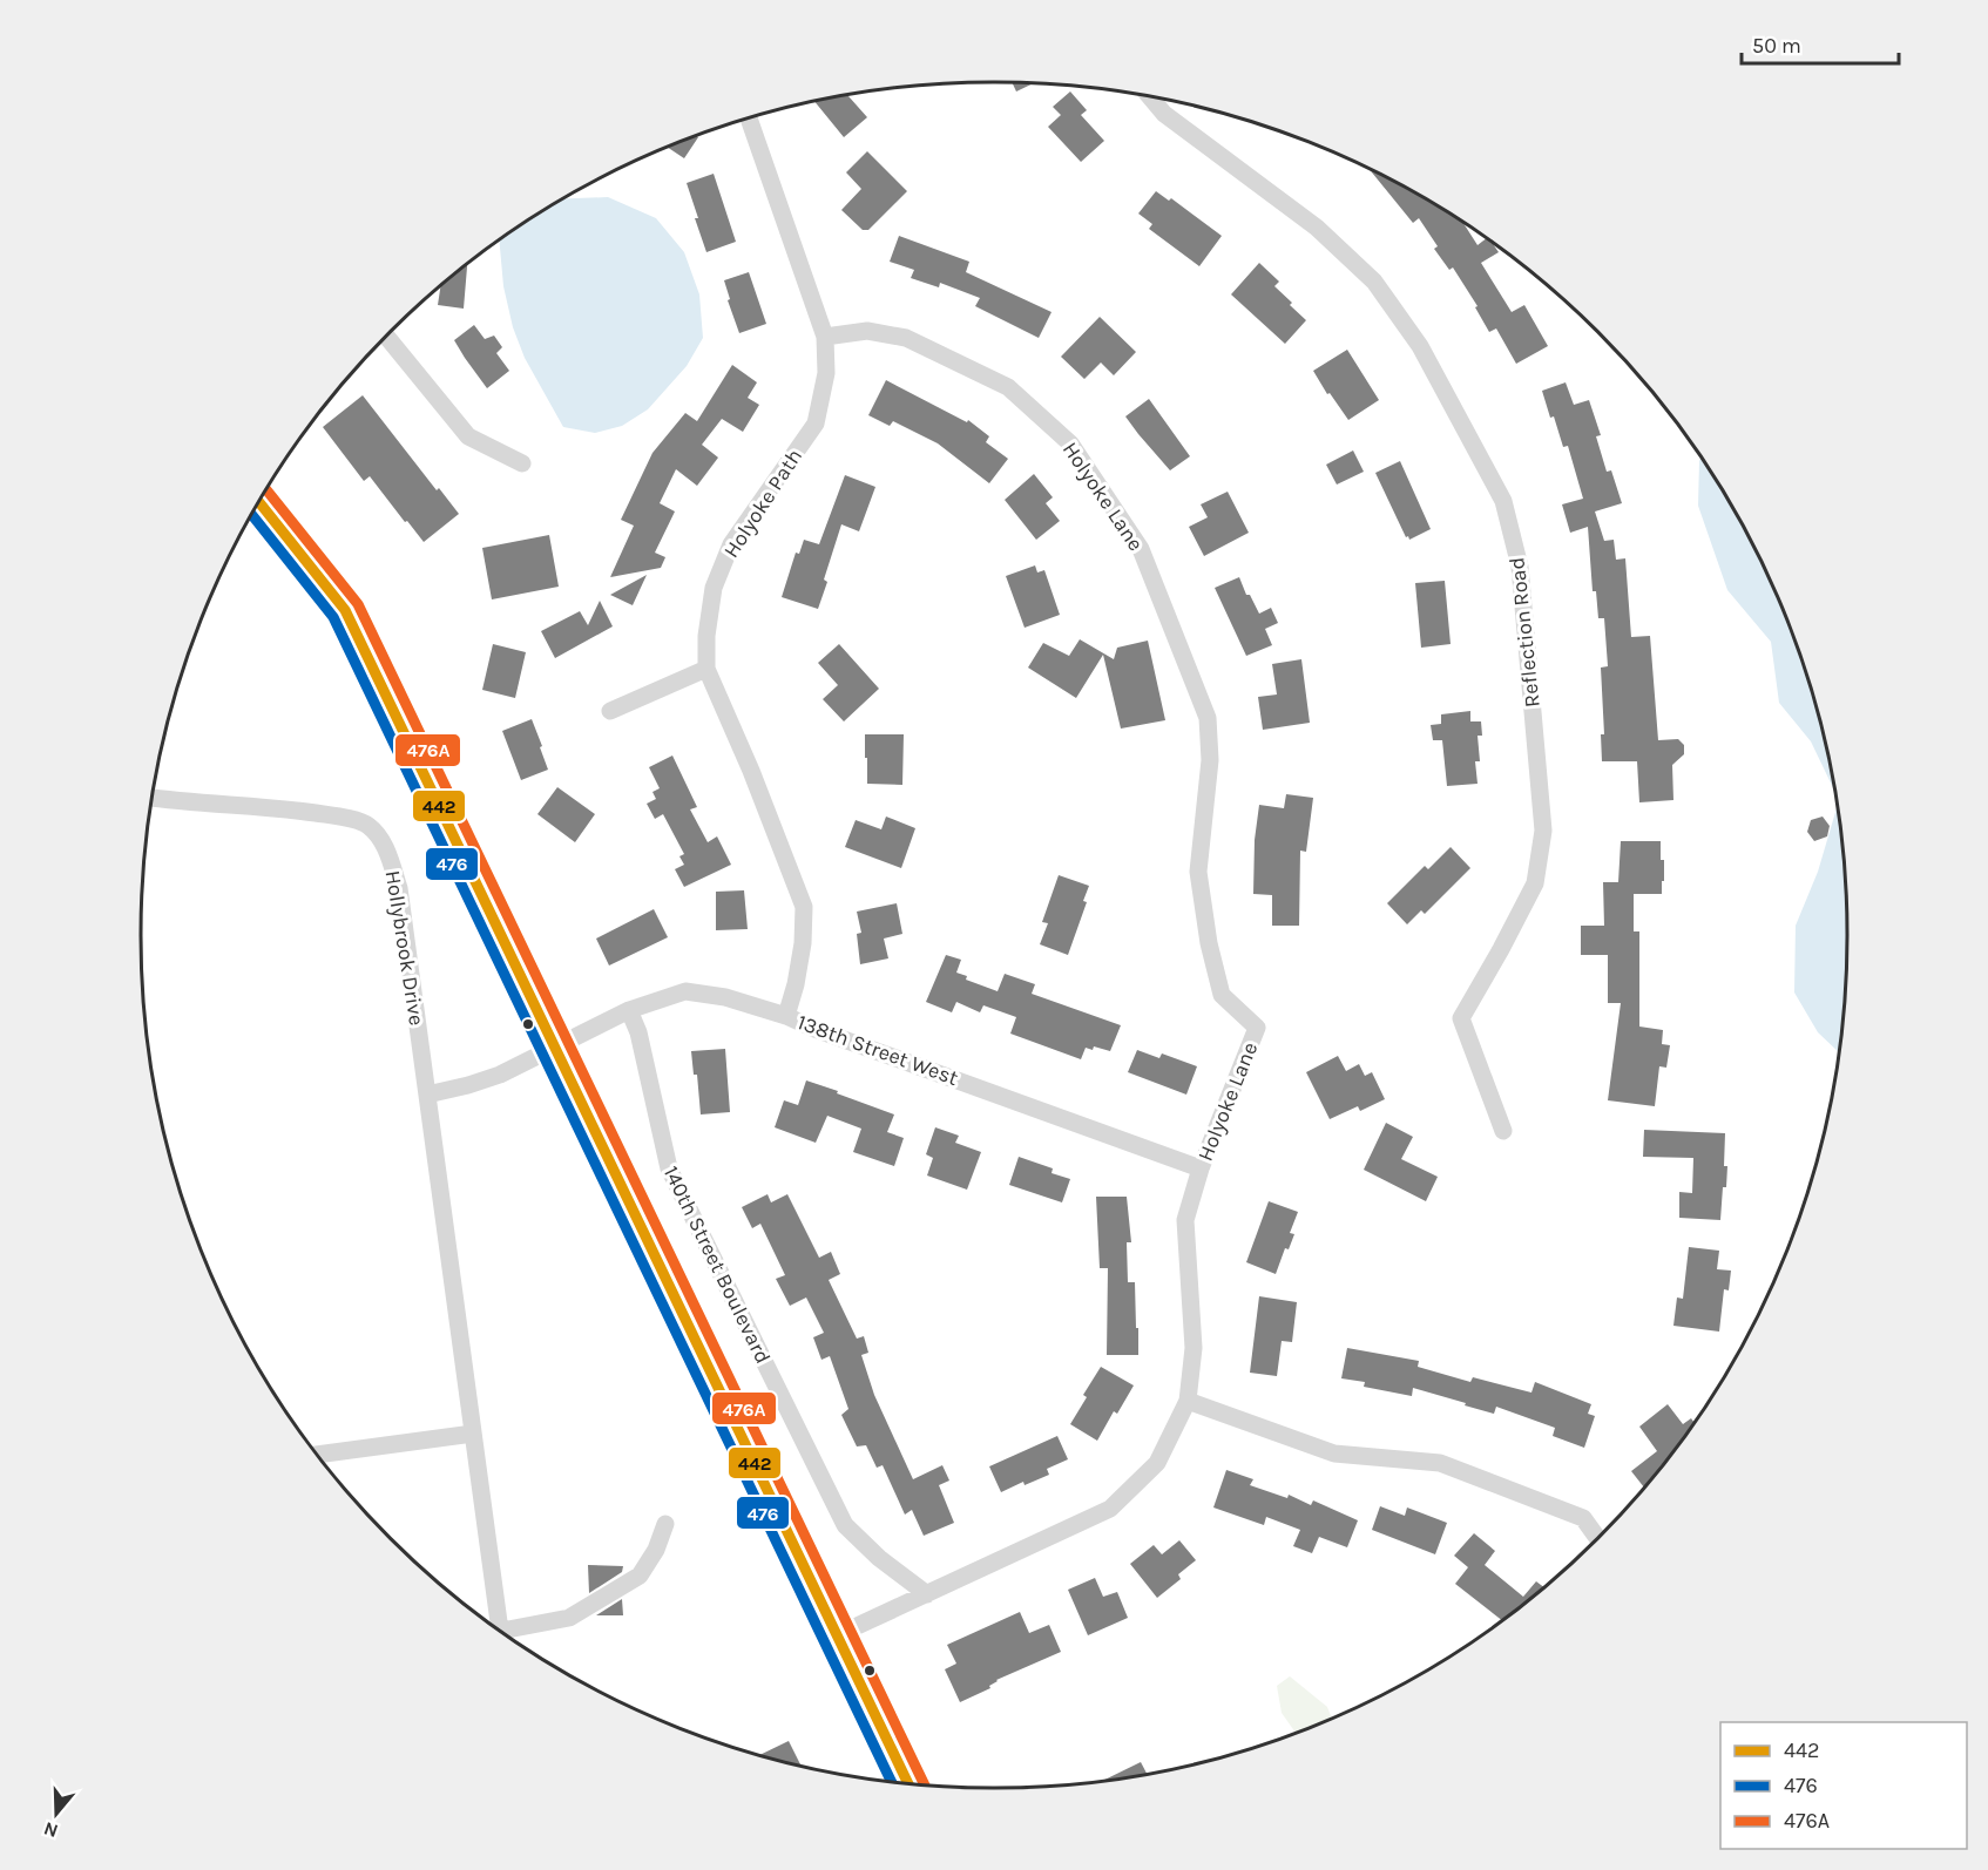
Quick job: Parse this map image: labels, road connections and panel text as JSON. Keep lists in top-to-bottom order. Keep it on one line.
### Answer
{"streets":{"street":["Holyoke Lane","Holyoke Path","Reflection Road","Hollybrook Drive","138th Street West","140th Street Boulevard"]},"crossings":[["Holyoke Lane","Holyoke Path"],["Holyoke Lane","138th Street West"],["Holyoke Lane","140th Street Boulevard"],["Holyoke Path","138th Street West"],["Hollybrook Drive","138th Street West"],["138th Street West","140th Street Boulevard"]],"lines":["transit line 476A","transit line 442","transit line 476"],"legend":["442","476","476A"],"scale_bar":"50 m","north":"bottom"}
